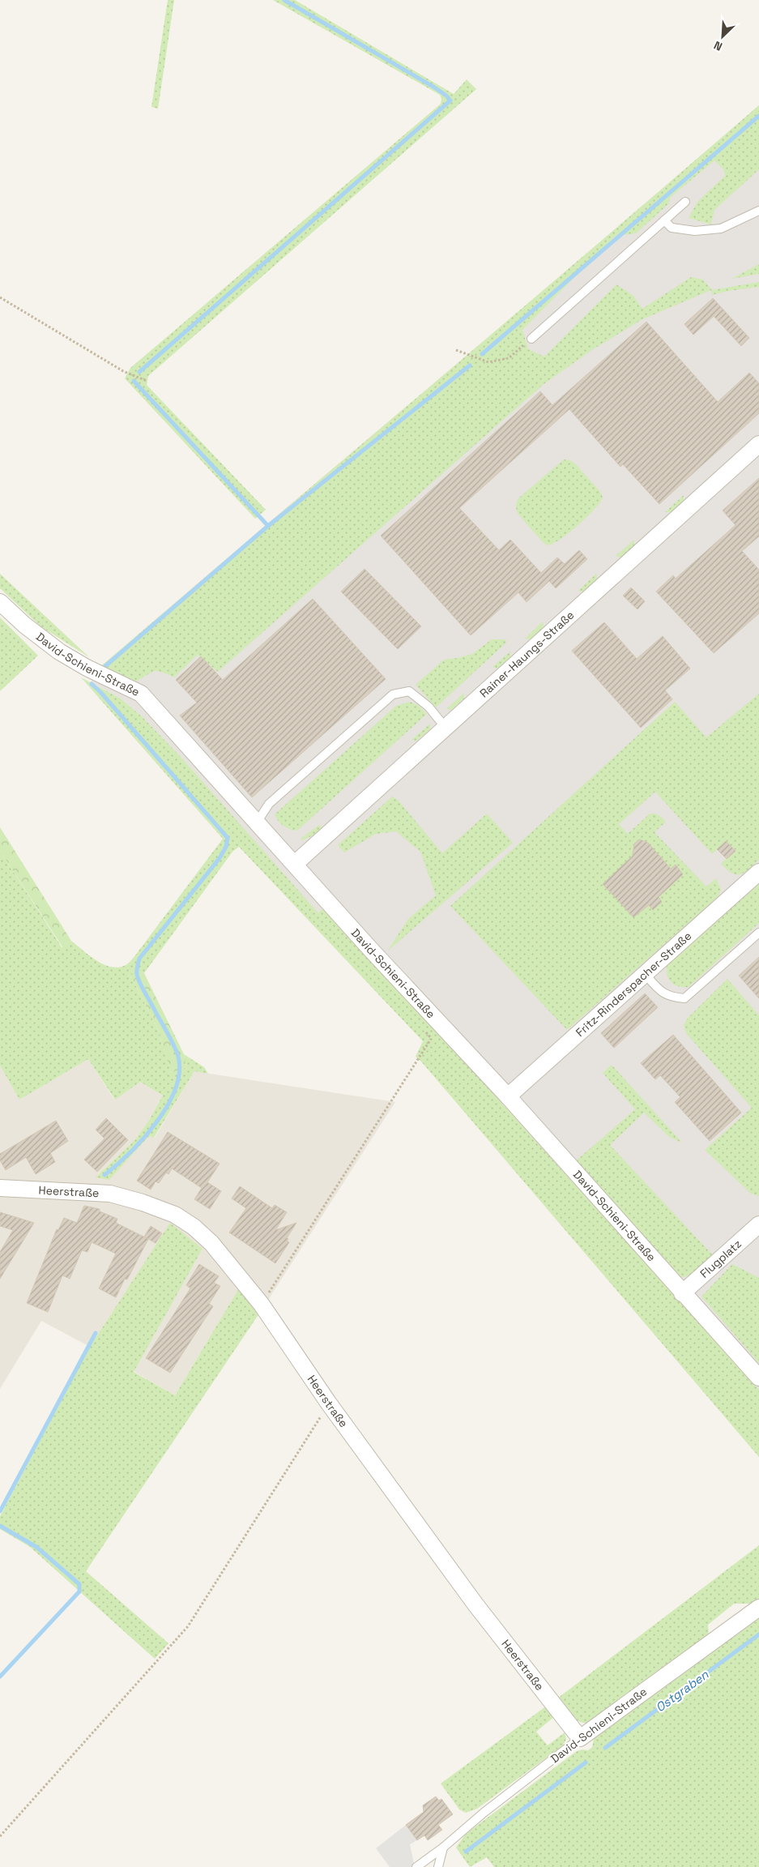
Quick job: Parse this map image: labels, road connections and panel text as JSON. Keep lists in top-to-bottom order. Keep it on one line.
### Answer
{"streets":{"street":["Rainer-Haungs-Straße","David-Schieni-Straße","Fritz-Rinderspacher-Straße","Heerstraße","Flugplatz"]},"crossings":[["Rainer-Haungs-Straße","David-Schieni-Straße"],["David-Schieni-Straße","Fritz-Rinderspacher-Straße"],["David-Schieni-Straße","Heerstraße"],["David-Schieni-Straße","Flugplatz"]],"water":["Ostgraben"],"north":"bottom left"}
